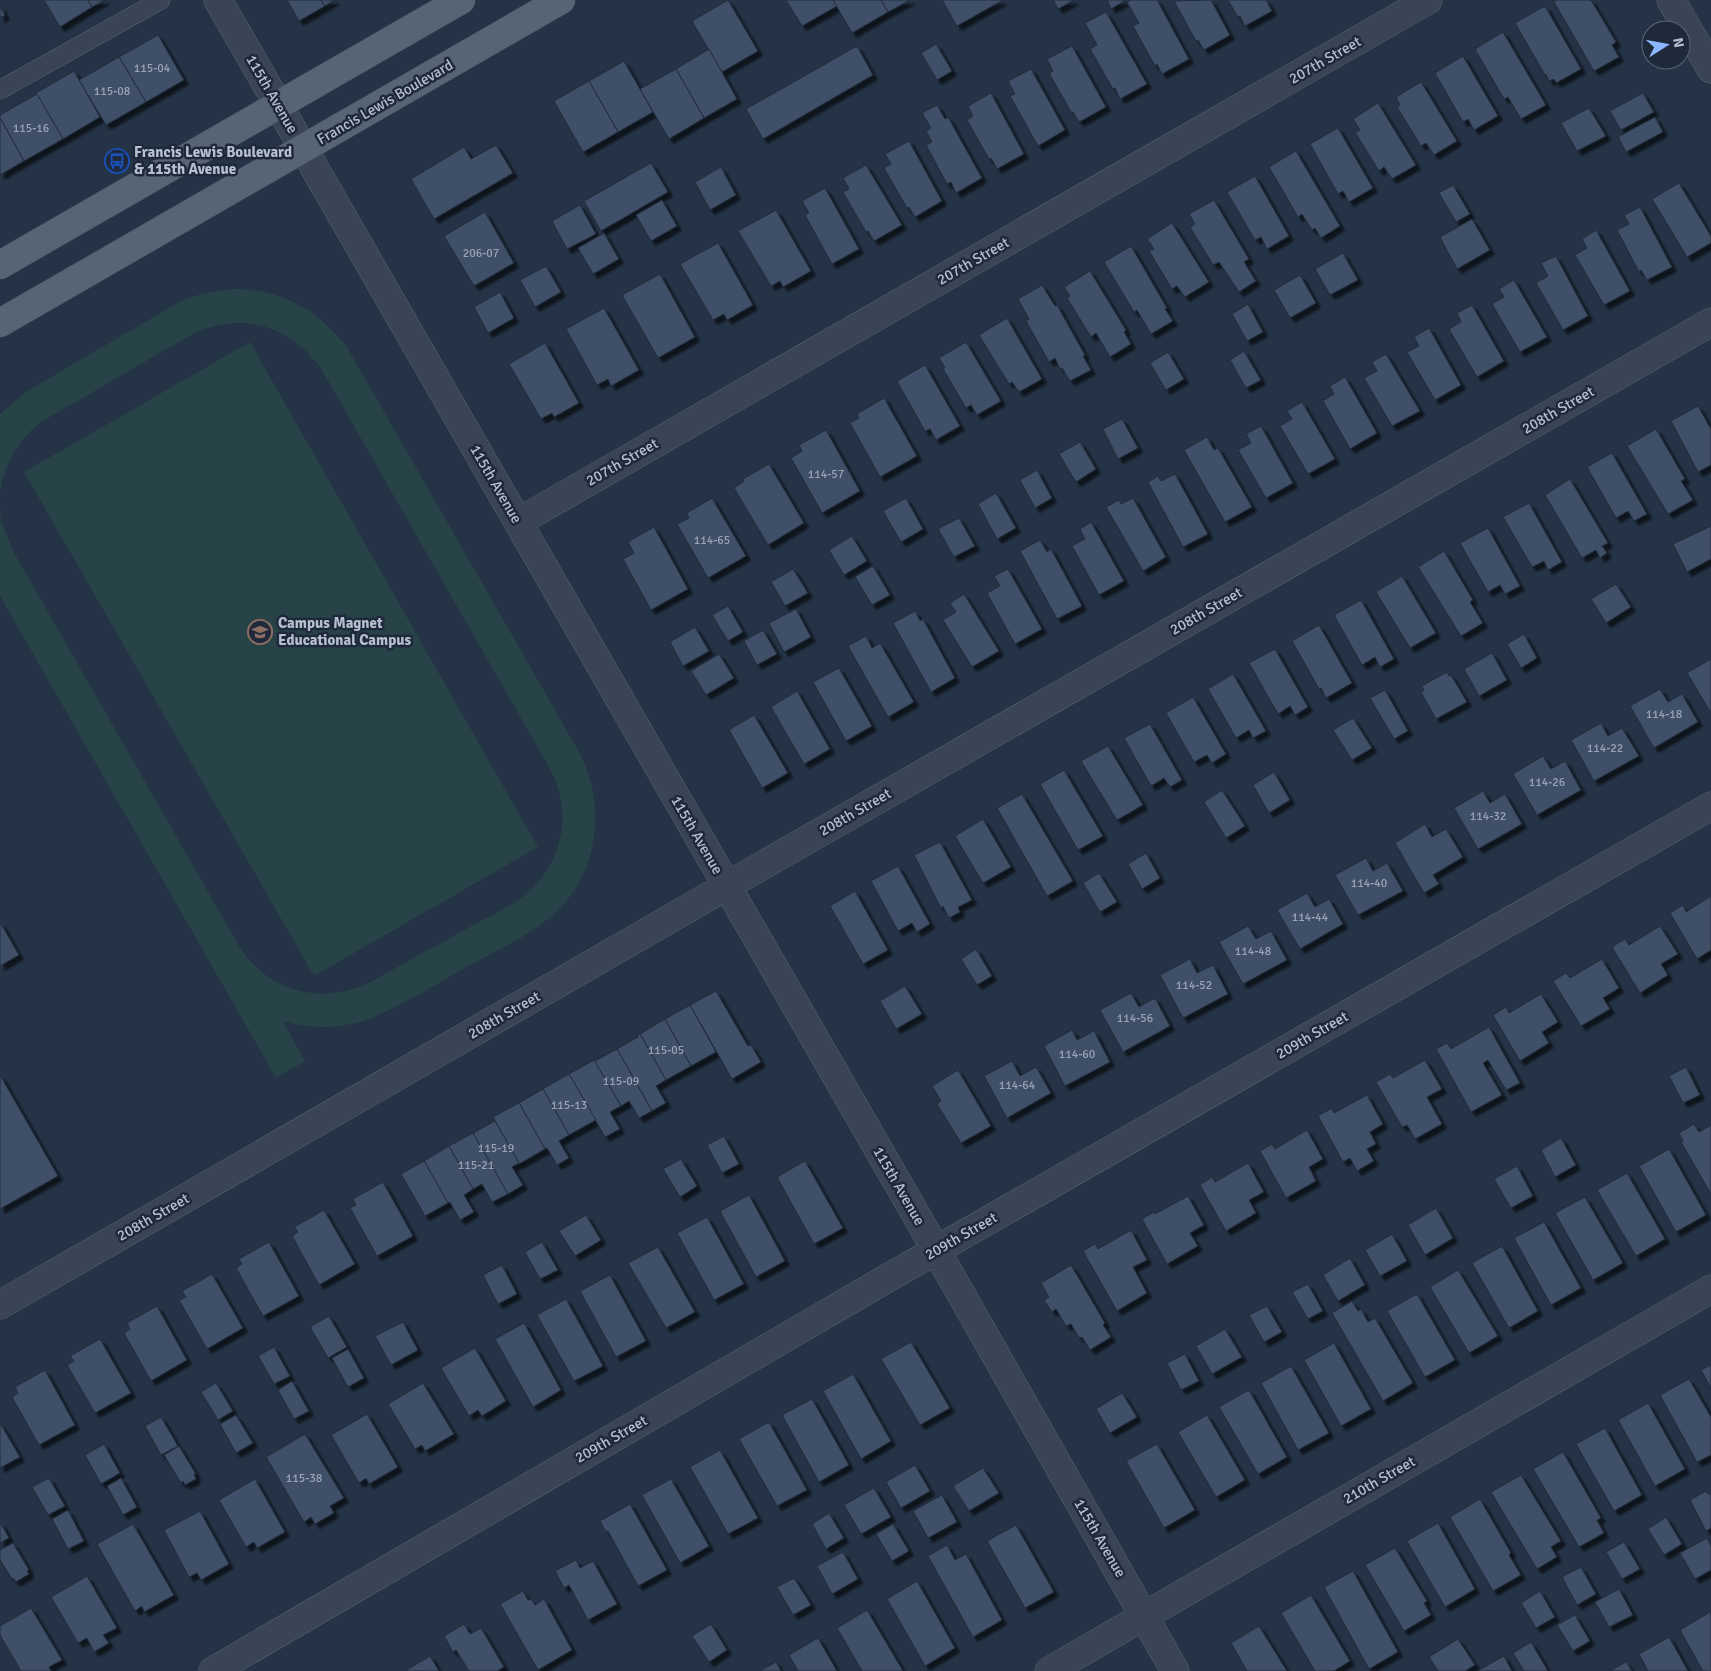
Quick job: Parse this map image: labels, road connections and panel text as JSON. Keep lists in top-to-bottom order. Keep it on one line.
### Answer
{"streets":{"main road":["Francis Lewis Boulevard"],"street":["207th Street","115th Avenue","208th Street","209th Street","210th Street"]},"crossings":[["207th Street","115th Avenue"],["115th Avenue","Francis Lewis Boulevard"],["115th Avenue","208th Street"],["115th Avenue","209th Street"],["115th Avenue","210th Street"]],"places":{"bus stop":["Francis Lewis Boulevard & 115th Avenue"],"school or university":["Campus Magnet Educational Campus"]},"house_numbers":["115-04","115-08","115-16","206-07","114-57","114-65","114-18","114-22","114-26","114-32","114-40","114-44","114-48","114-52","114-56","115-05","114-60","115-09","114-64","115-13","115-19","115-21","115-38"],"north":"right"}
